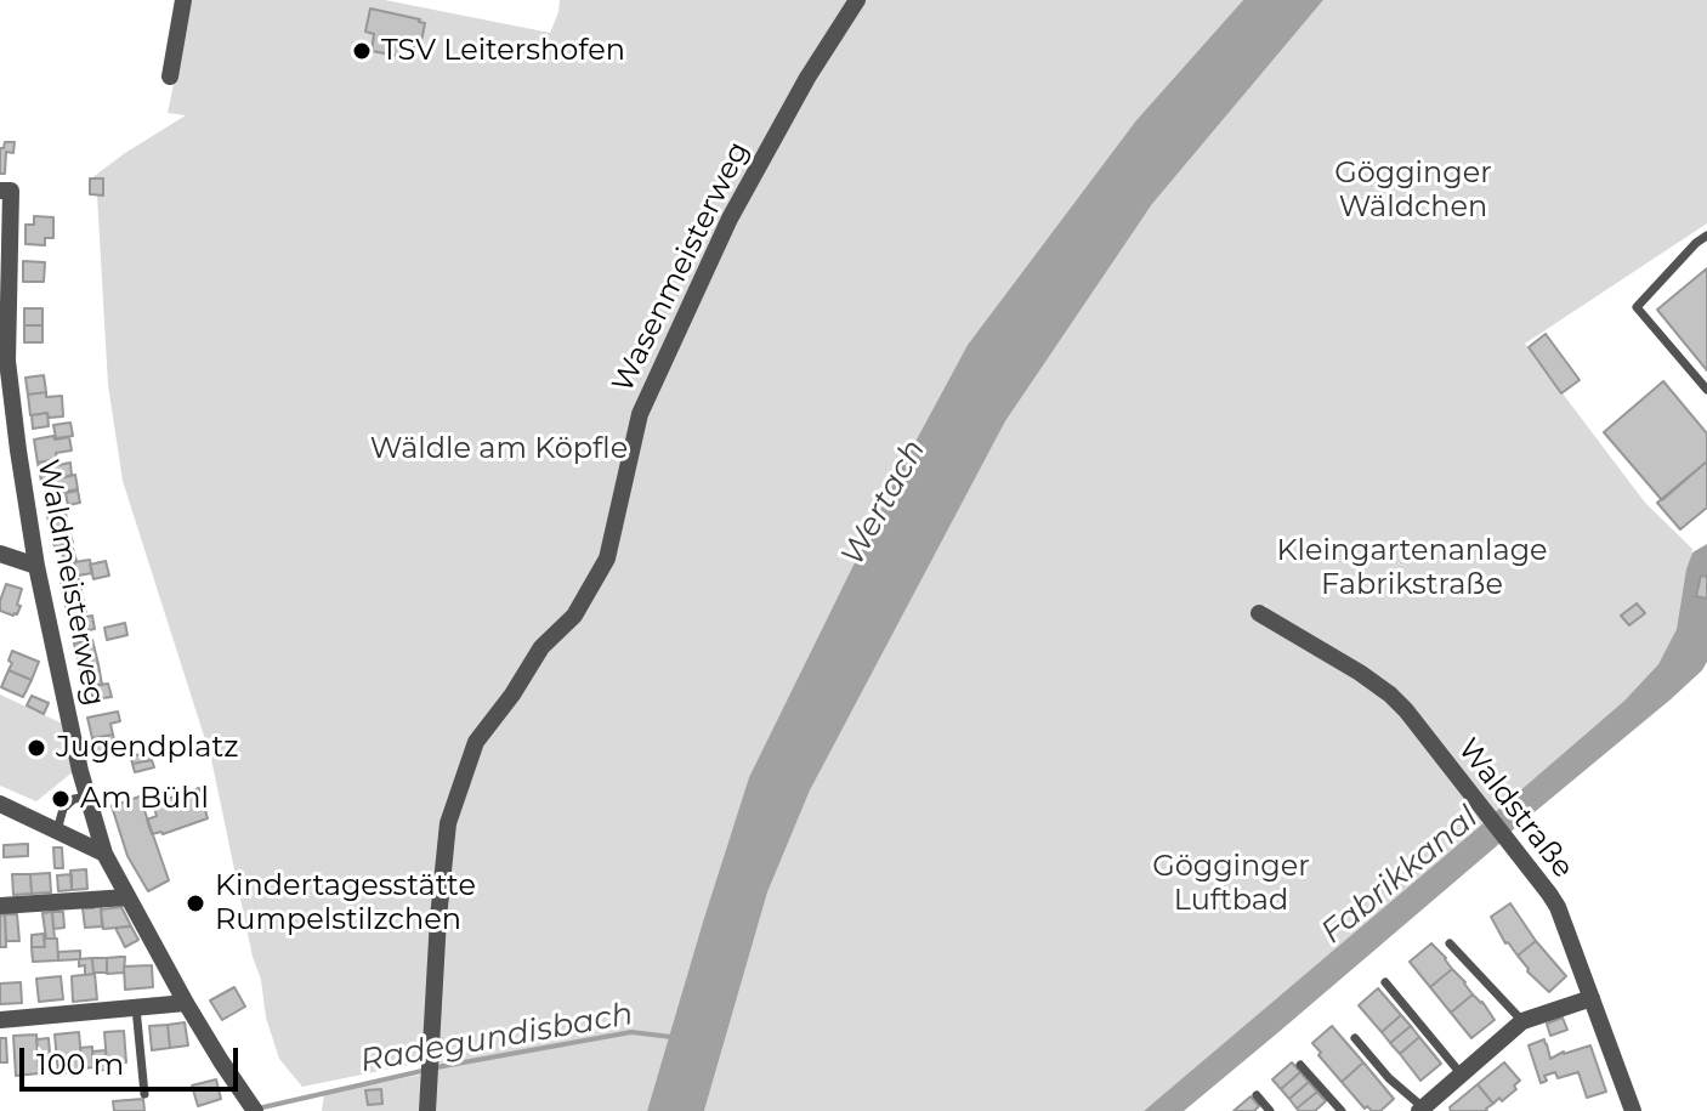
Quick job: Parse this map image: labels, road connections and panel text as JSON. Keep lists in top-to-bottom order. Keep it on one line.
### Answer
{"streets":{"street":["Wasenmeisterweg","Waldmeisterweg","Waldstraße"]},"water":["Wertach","Fabrikkanal","Radegundisbach"],"parks":["Gögginger Wäldchen","Wäldle am Köpfle","Kleingartenanlage Fabrikstraße","Gögginger Luftbad"],"places":["TSV Leitershofen","Jugendplatz","Am Bühl","Kindertagesstätte Rumpelstilzchen"],"scale_bar":"100 m"}
